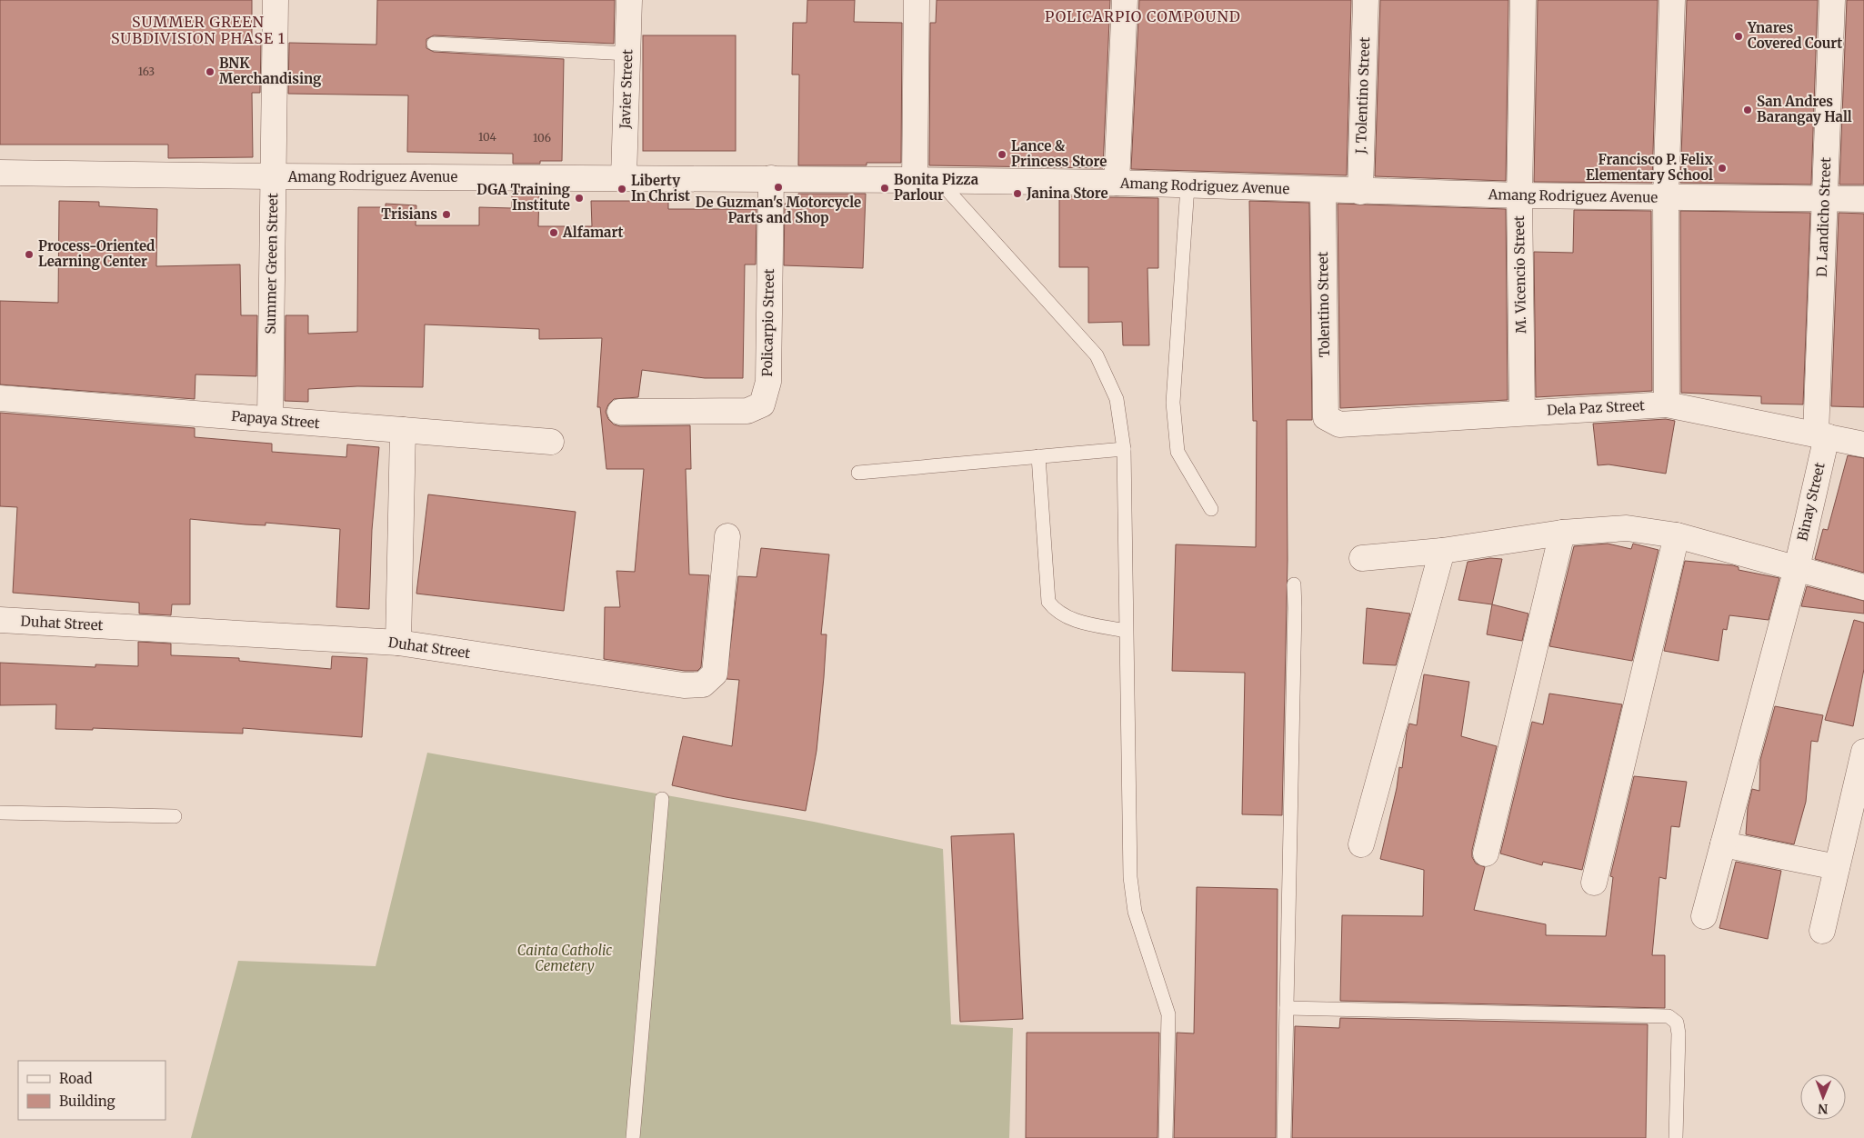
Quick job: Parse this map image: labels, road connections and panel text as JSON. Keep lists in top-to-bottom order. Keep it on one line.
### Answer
{"streets":{"street":["Javier Street","J. Tolentino Street","Amang Rodriguez Avenue","D. Landicho Street","Summer Green Street","M. Vicencio Street","Tolentino Street","Policarpio Street","Dela Paz Street","Papaya Street","Binay Street","Duhat Street"]},"crossings":[["Javier Street","Amang Rodriguez Avenue"],["J. Tolentino Street","Amang Rodriguez Avenue"],["Amang Rodriguez Avenue","D. Landicho Street"],["Amang Rodriguez Avenue","Summer Green Street"],["Amang Rodriguez Avenue","M. Vicencio Street"],["Amang Rodriguez Avenue","Tolentino Street"],["Amang Rodriguez Avenue","Policarpio Street"],["D. Landicho Street","Dela Paz Street"],["D. Landicho Street","Binay Street"],["Summer Green Street","Papaya Street"],["M. Vicencio Street","Dela Paz Street"],["Tolentino Street","Dela Paz Street"],["Dela Paz Street","Binay Street"]],"districts":["POLICARPIO COMPOUND","SUMMER GREEN SUBDIVISION PHASE 1"],"parks":["Cainta Catholic Cemetery"],"places":["Ynares Covered Court","BNK Merchandising","San Andres Barangay Hall","Lance & Princess Store","Francisco P. Felix Elementary School","De Guzman's Motorcycle Parts and Shop","Bonita Pizza Parlour","Liberty In Christ","Janina Store","DGA Training Institute","Trisians","Alfamart","Process-Oriented Learning Center"],"house_numbers":["163","104","106"],"legend":["Road","Building"],"north":"bottom"}
